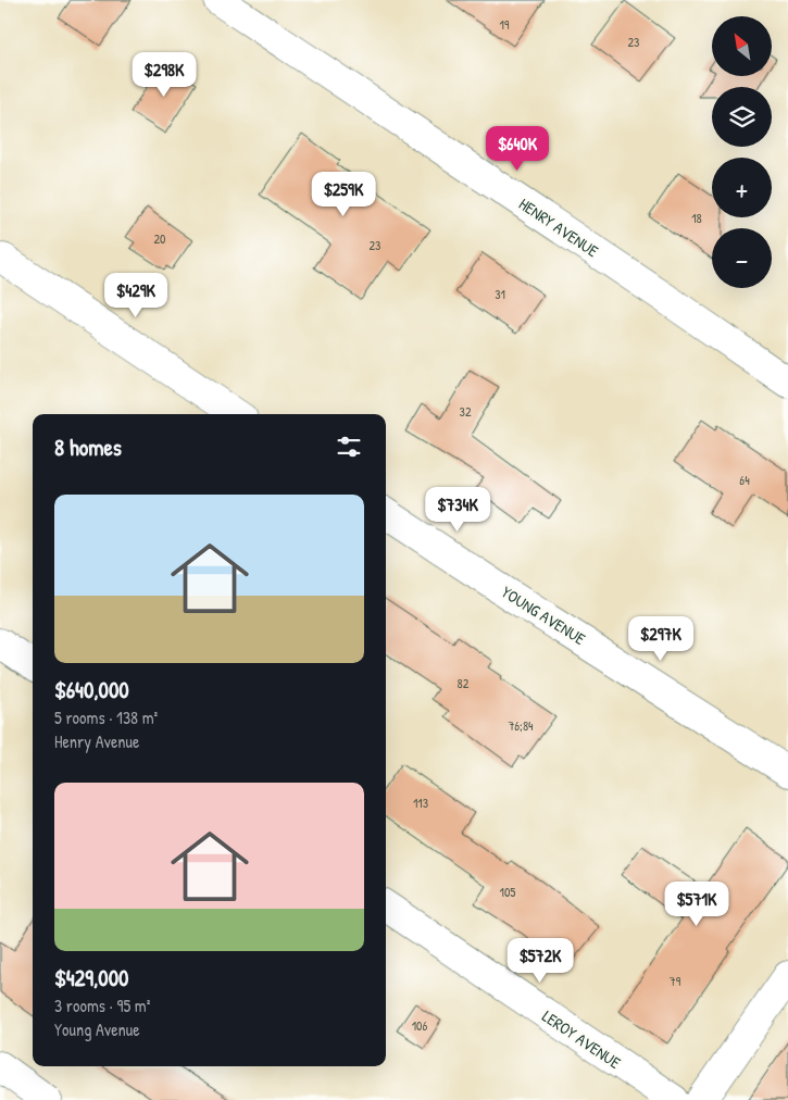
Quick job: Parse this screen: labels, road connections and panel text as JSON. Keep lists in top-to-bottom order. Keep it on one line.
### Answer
{"streets":{"street":["HENRY AVENUE","YOUNG AVENUE","LEROY AVENUE"]},"house_numbers":["19","23","18","20","23","31","32","64","82","76;84","113","105","79","106"],"north":"top left","page":{"map_buttons":["+","−"],"price":["$298K","$640K","$259K","$429K","$734K","$297K","$571K","$572K"],"heading":"8 homes","list":[{"name":"$640,000","note":"5 rooms · 138 m² · Henry Avenue"},{"name":"$429,000","note":"3 rooms · 95 m² · Young Avenue"}]}}
